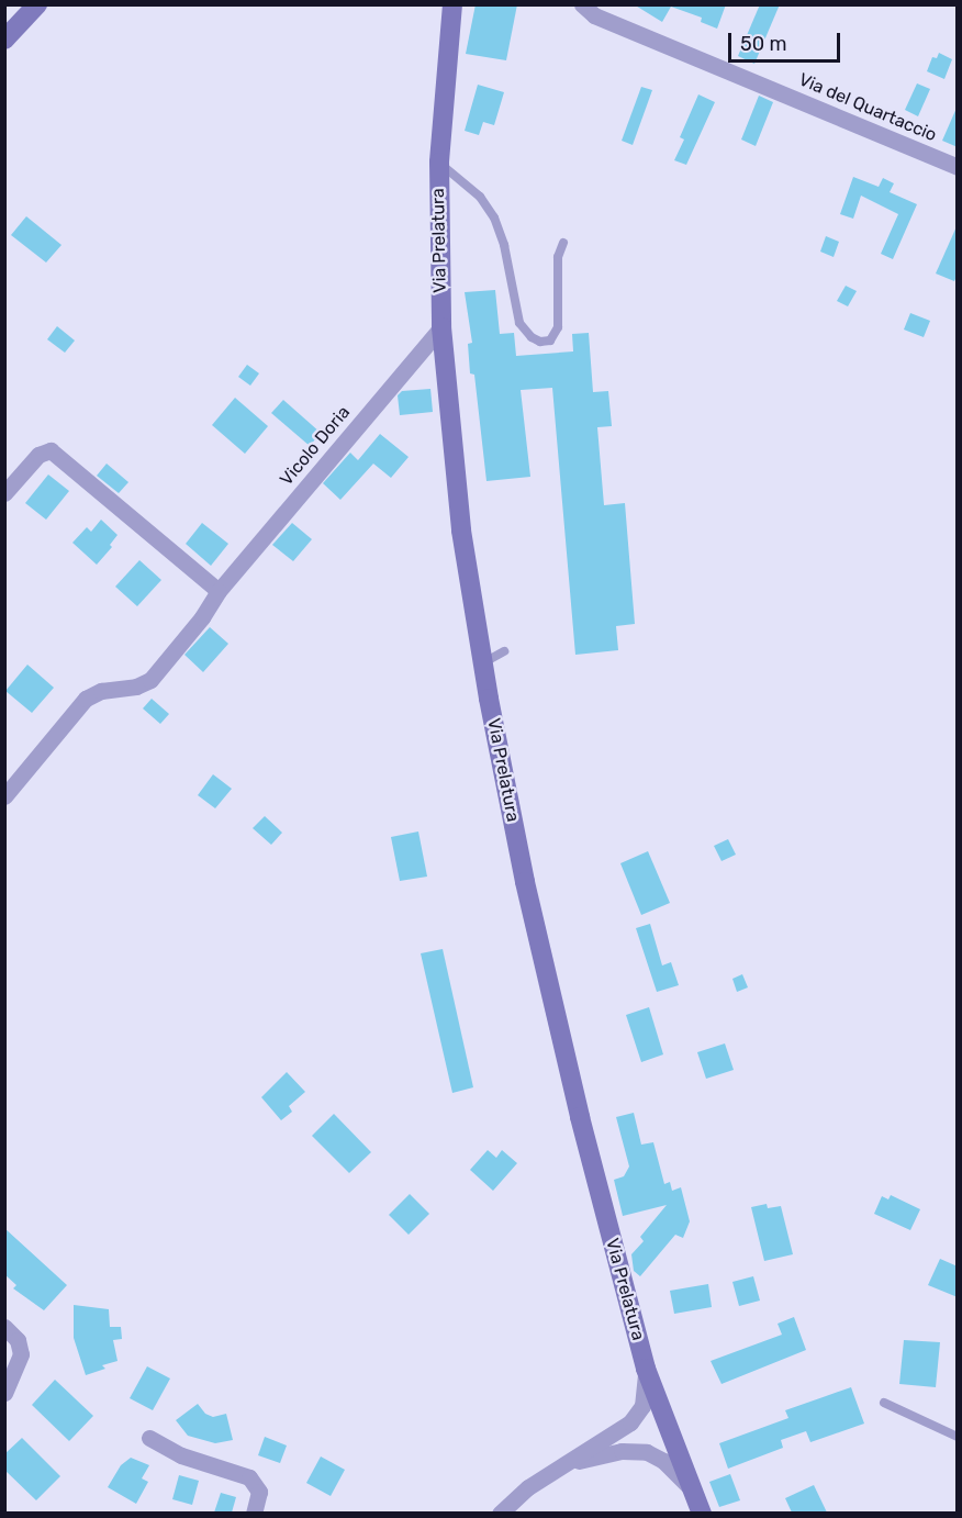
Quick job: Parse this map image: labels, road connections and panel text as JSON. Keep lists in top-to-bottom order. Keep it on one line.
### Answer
{"streets":{"street":["Via del Quartaccio","Via Prelatura","Vicolo Doria"]},"crossings":[["Via Prelatura","Vicolo Doria"]],"scale_bar":"50 m"}
